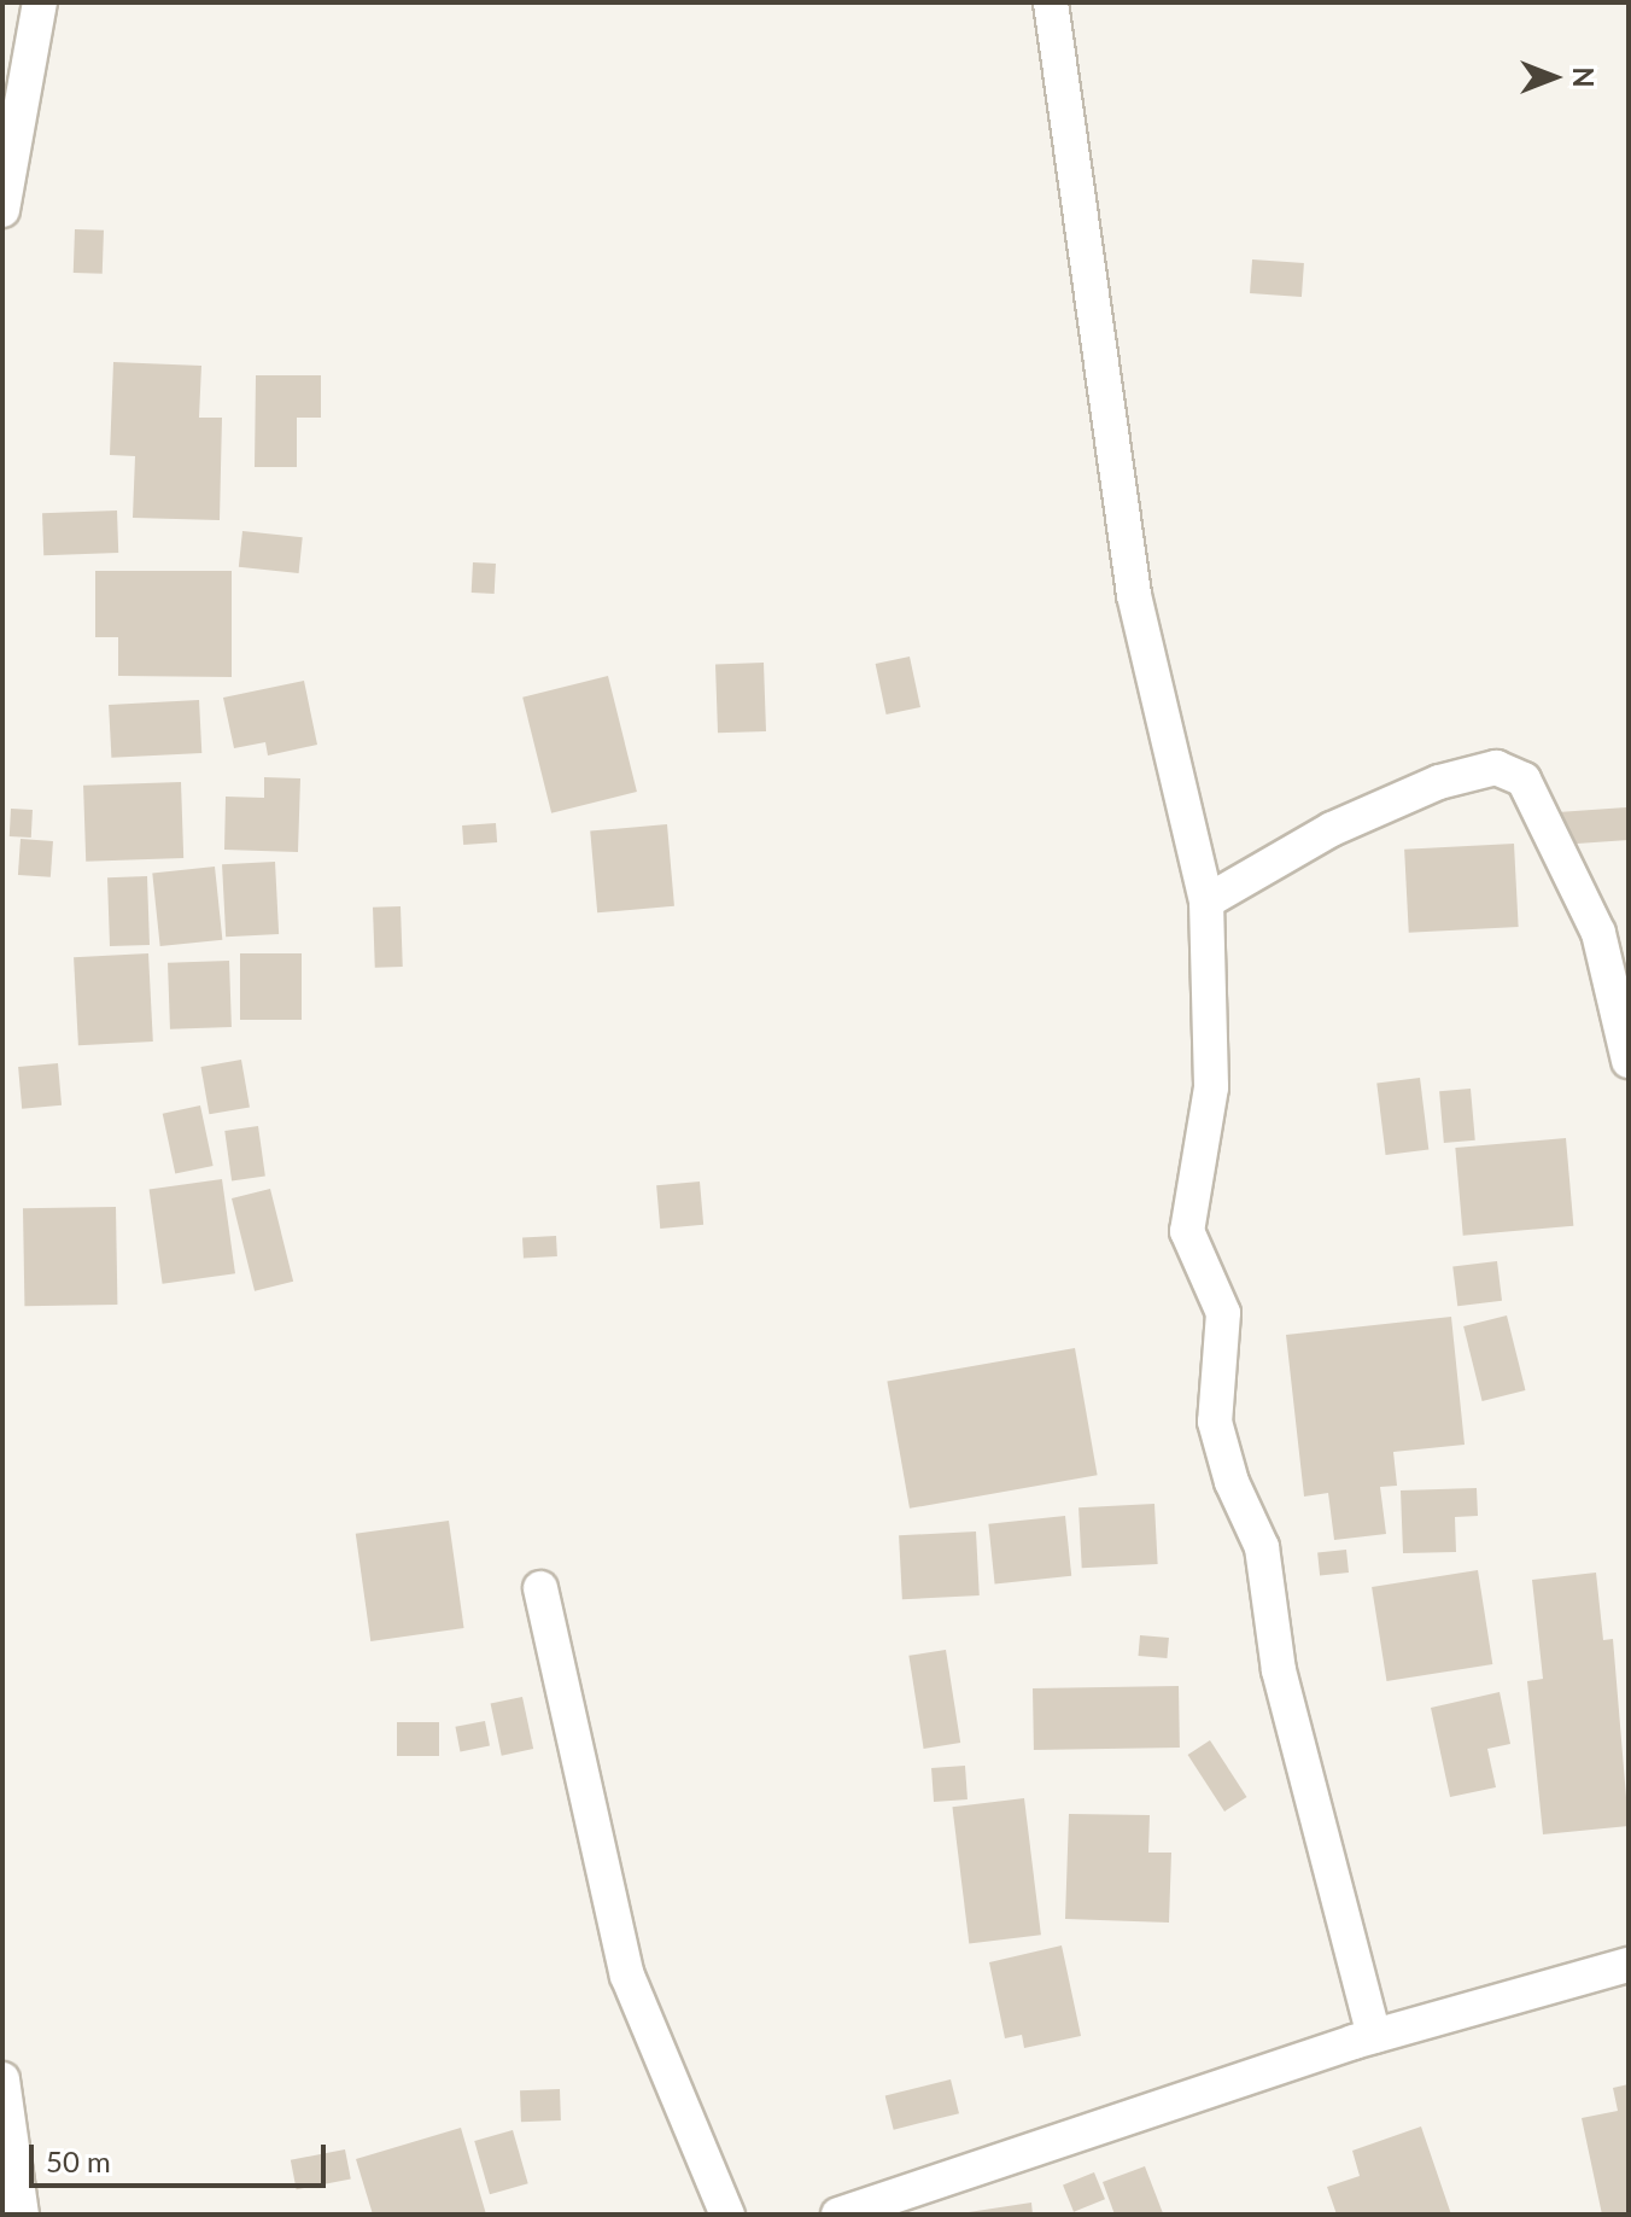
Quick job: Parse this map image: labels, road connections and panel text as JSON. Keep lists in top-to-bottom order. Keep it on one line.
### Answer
{"scale_bar":"50 m","north":"right"}
